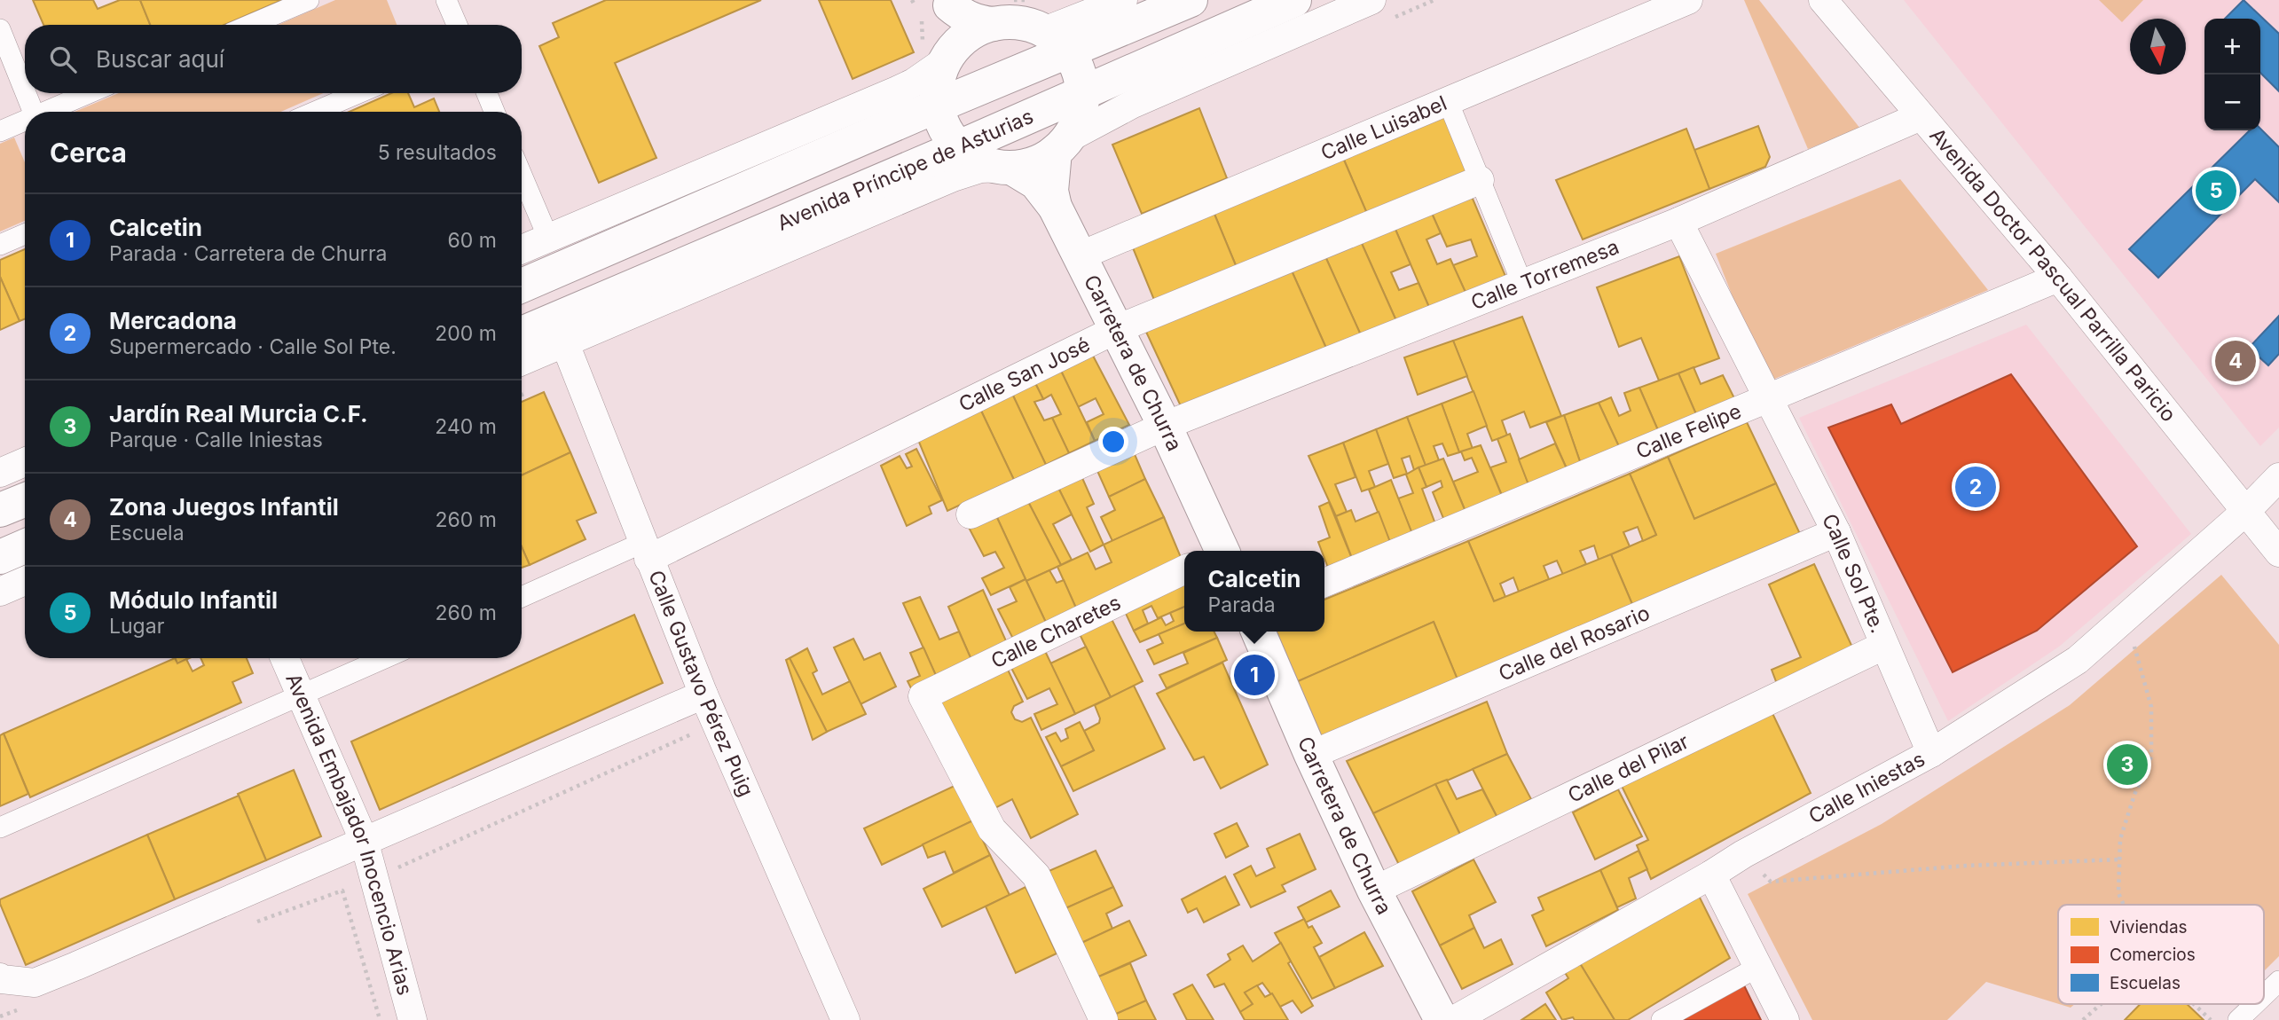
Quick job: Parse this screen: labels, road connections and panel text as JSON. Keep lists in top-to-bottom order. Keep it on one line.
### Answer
{"streets":{"main road":["Avenida Príncipe de Asturias","Carretera de Churra"],"street":["Calle Luisabel","Calle Torremesa","Avenida Doctor Pascual Parrilla Paricio","Calle San José","Calle Felipe","Calle Sol Pte.","Calle Charetes","Calle del Rosario","Calle Gustavo Pérez Puig","Calle del Pilar","Calle Iniestas","Avenida Embajador Inocencio Arias"]},"crossings":[["Calle Luisabel","Carretera de Churra"],["Avenida Príncipe de Asturias","Carretera de Churra"],["Calle Torremesa","Avenida Doctor Pascual Parrilla Paricio"],["Calle Torremesa","Carretera de Churra"],["Calle Torremesa","Calle Sol Pte."],["Avenida Doctor Pascual Parrilla Paricio","Calle Felipe"],["Avenida Doctor Pascual Parrilla Paricio","Calle Iniestas"],["Carretera de Churra","Calle San José"],["Carretera de Churra","Calle del Rosario"],["Carretera de Churra","Calle del Pilar"],["Calle San José","Calle Gustavo Pérez Puig"],["Calle Felipe","Calle Sol Pte."],["Calle Sol Pte.","Calle del Rosario"],["Calle Sol Pte.","Calle del Pilar"],["Calle Sol Pte.","Calle Iniestas"]],"legend":["Viviendas","Comercios","Escuelas"],"north":"bottom","page":{"map_buttons":["+","−"],"search":"Buscar aquí","heading":["Cerca","5 resultados"],"pins":["5","4","2","1","3"],"list":[{"mark":"1","name":"Calcetin","note":"Parada · Carretera de Churra","value":"60 m"},{"mark":"2","name":"Mercadona","note":"Supermercado · Calle Sol Pte.","value":"200 m"},{"mark":"3","name":"Jardín Real Murcia C.F.","note":"Parque · Calle Iniestas","value":"240 m"},{"mark":"4","name":"Zona Juegos Infantil","note":"Escuela","value":"260 m"},{"mark":"5","name":"Módulo Infantil","note":"Lugar","value":"260 m"}],"popup":["Calcetin","Parada"]}}
